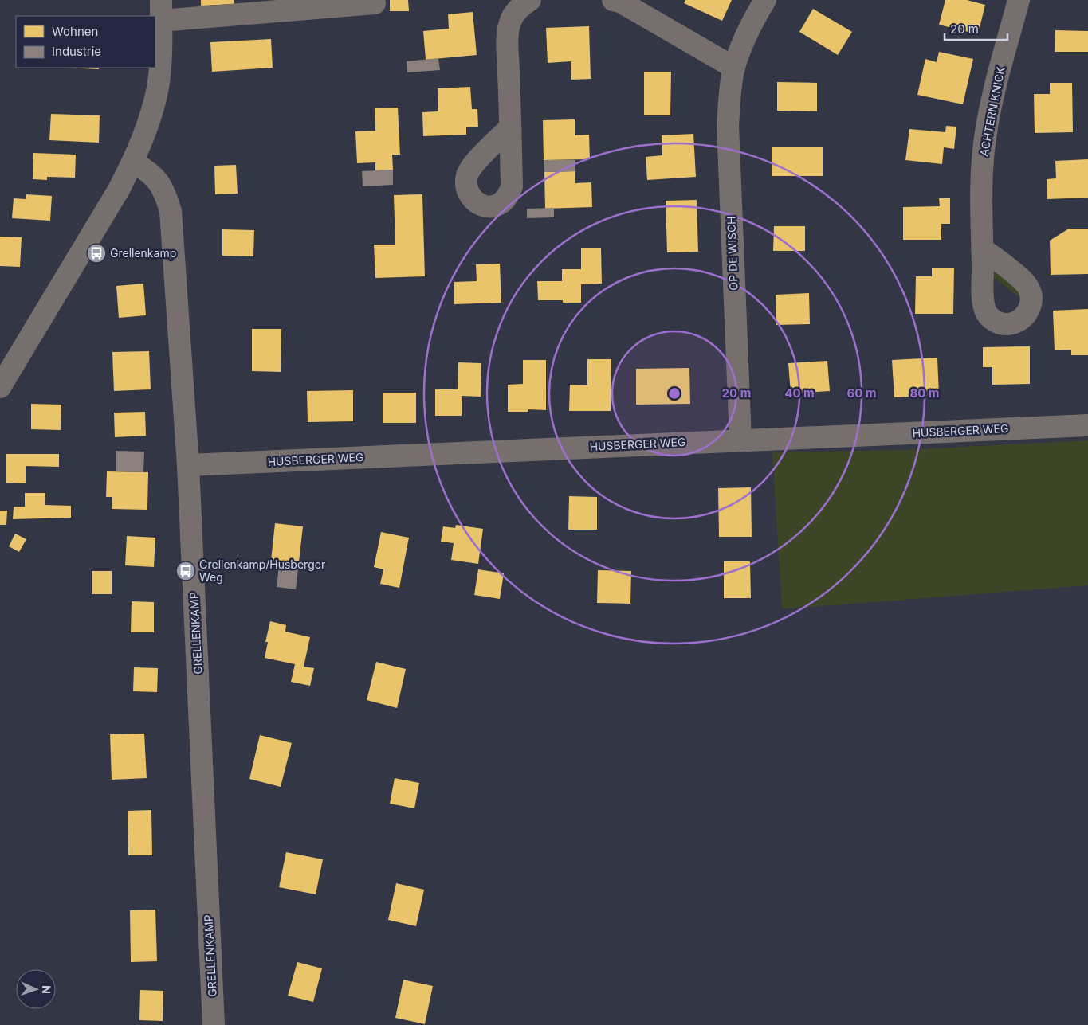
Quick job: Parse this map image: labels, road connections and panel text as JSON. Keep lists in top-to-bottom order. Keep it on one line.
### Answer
{"streets":{"street":["ACHTERN KNICK","OP DE WISCH","HUSBERGER WEG","GRELLENKAMP"]},"crossings":[["OP DE WISCH","HUSBERGER WEG"],["HUSBERGER WEG","GRELLENKAMP"]],"places":{"bus stop":["Grellenkamp","Grellenkamp/Husberger Weg"]},"legend":["Wohnen","Industrie"],"scale_bar":"20 m","north":"right","rings":["20 m","40 m","60 m","80 m"]}
